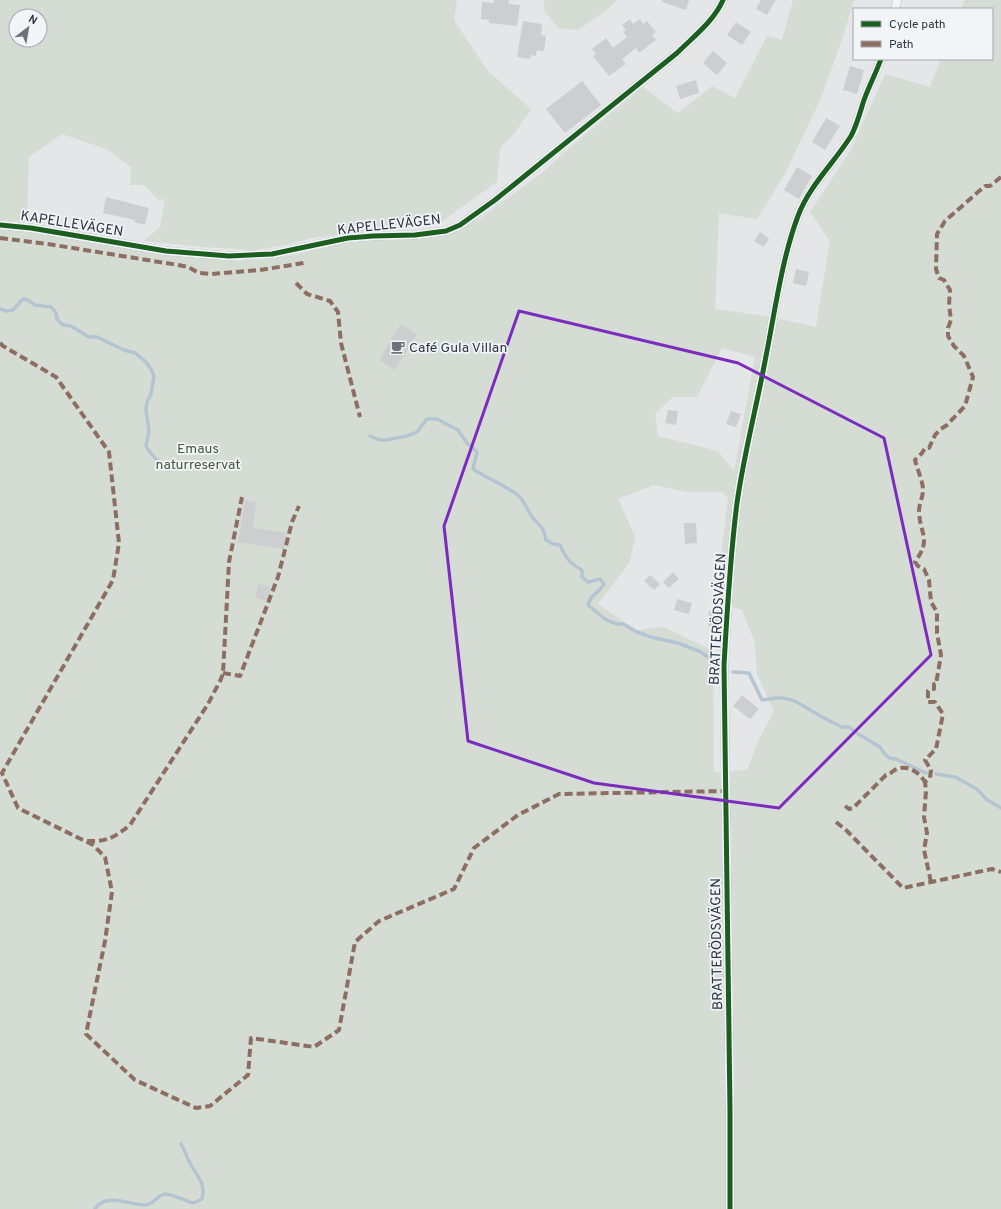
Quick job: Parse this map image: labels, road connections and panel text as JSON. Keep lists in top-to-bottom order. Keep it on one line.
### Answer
{"streets":{"street":["KAPELLEVÄGEN","BRATTERÖDSVÄGEN"]},"parks":["Emaus naturreservat"],"places":{"cafe":["Café Gula Villan"]},"legend":["Cycle path","Path"],"north":"top right"}
